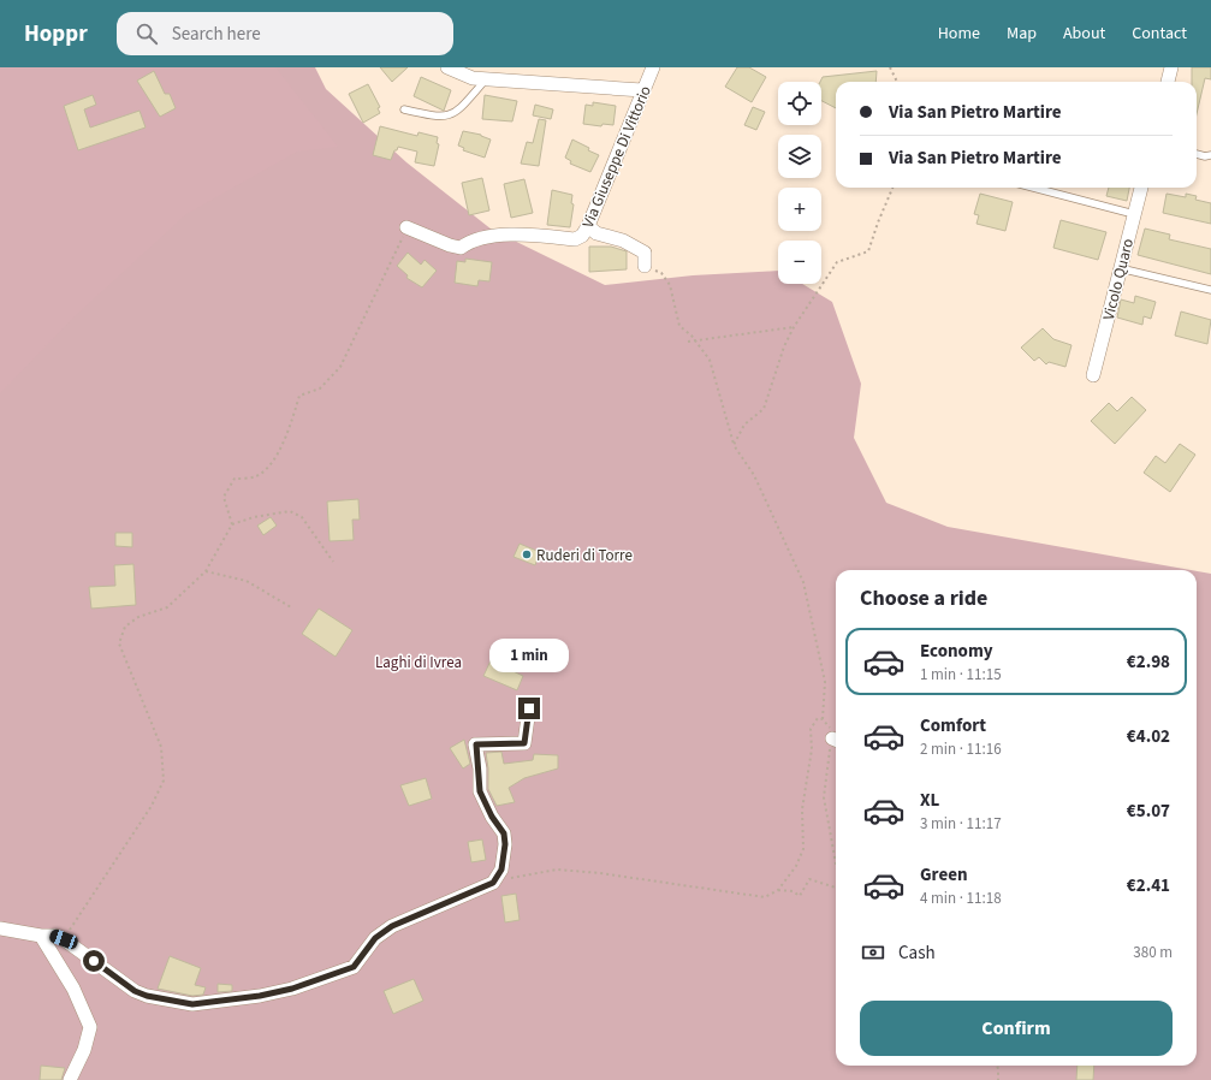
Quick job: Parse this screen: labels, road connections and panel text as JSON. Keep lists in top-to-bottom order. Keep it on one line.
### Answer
{"streets":{"street":["Via Giuseppe Di Vittorio","Vicolo Quaro"]},"parks":["Laghi di Ivrea"],"places":["Ruderi di Torre"],"page":{"header":"Hoppr","search":"Search here","nav":["Home","Map","About","Contact"],"map_buttons":["+","−"],"banner":["Via San Pietro Martire","Via San Pietro Martire"],"heading":"Choose a ride","list":[{"name":"Economy","note":"1 min · 11:15","value":"€2.98"},{"name":"Comfort","note":"2 min · 11:16","value":"€4.02"},{"name":"XL","note":"3 min · 11:17","value":"€5.07"},{"name":"Green","note":"4 min · 11:18","value":"€2.41"}],"bubble":"1 min","pay":["Cash","380 m"],"buttons":"Confirm"}}
